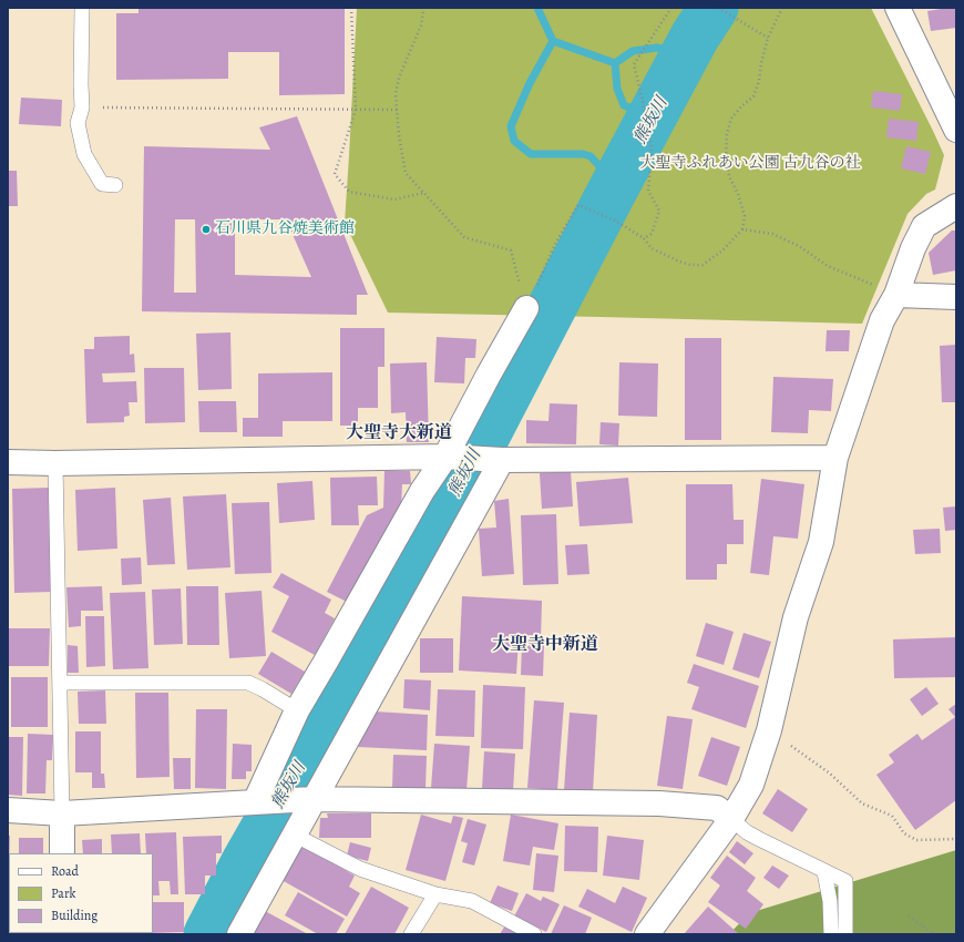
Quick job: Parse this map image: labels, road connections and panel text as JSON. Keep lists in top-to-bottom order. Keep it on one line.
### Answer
{"districts":["大聖寺大新道","大聖寺中新道"],"water":["熊坂川"],"parks":["大聖寺ふれあい公園 古九谷の社"],"places":["石川県九谷焼美術館"],"legend":["Road","Park","Building"]}
